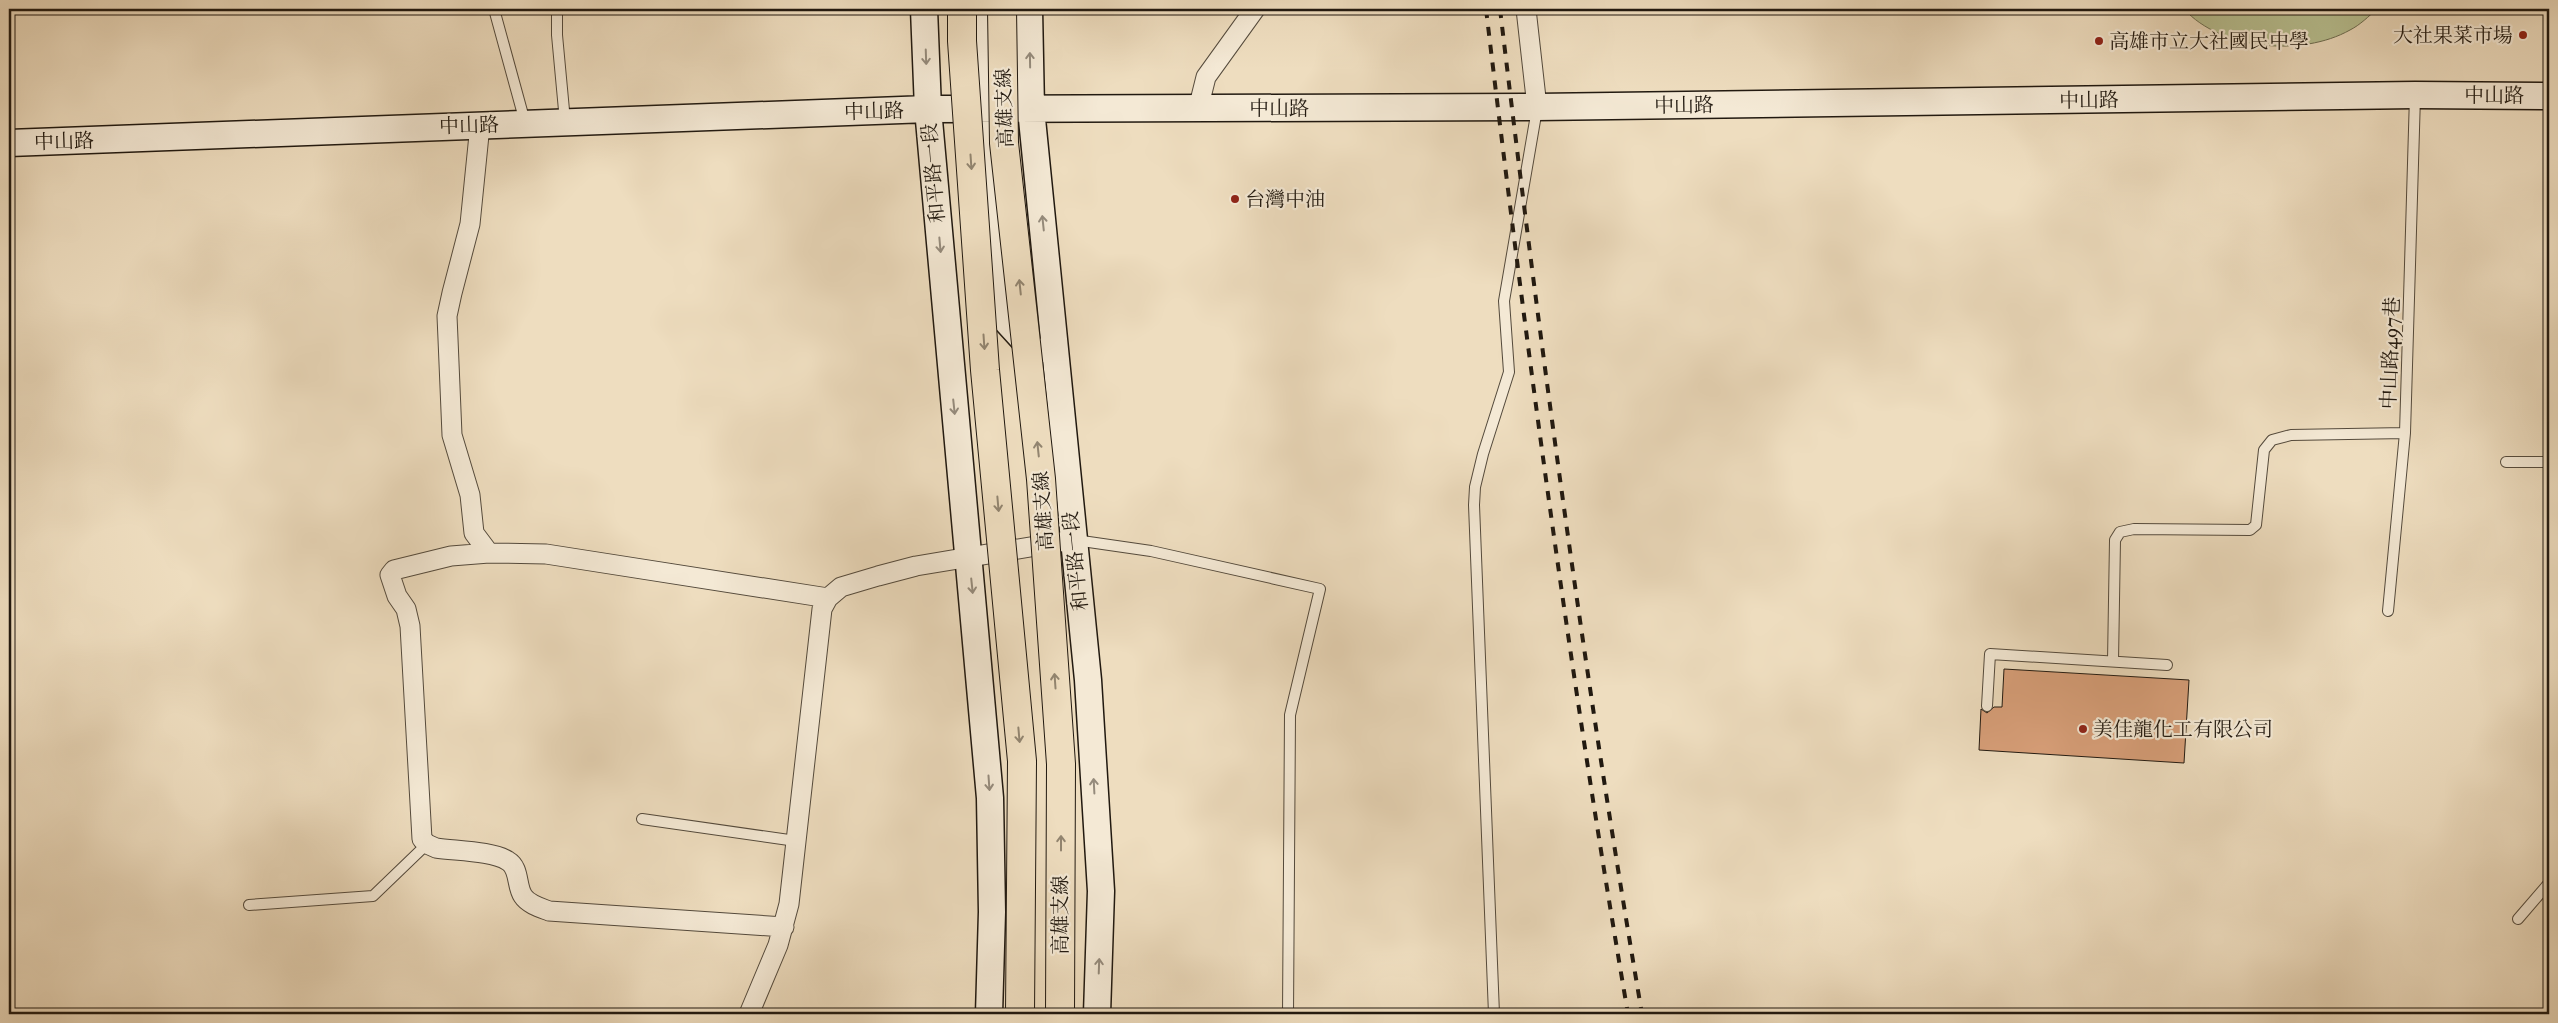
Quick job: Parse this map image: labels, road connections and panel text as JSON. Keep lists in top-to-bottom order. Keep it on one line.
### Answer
{"streets":{"highway":["高雄支線"],"main road":["中山路","和平路一段"],"lane":["中山路497巷"]},"crossings":[["中山路","和平路一段"],["中山路","中山路497巷"]],"places":["大社果菜市場","高雄市立大社國民中學","台灣中油","美佳龍化工有限公司"]}
